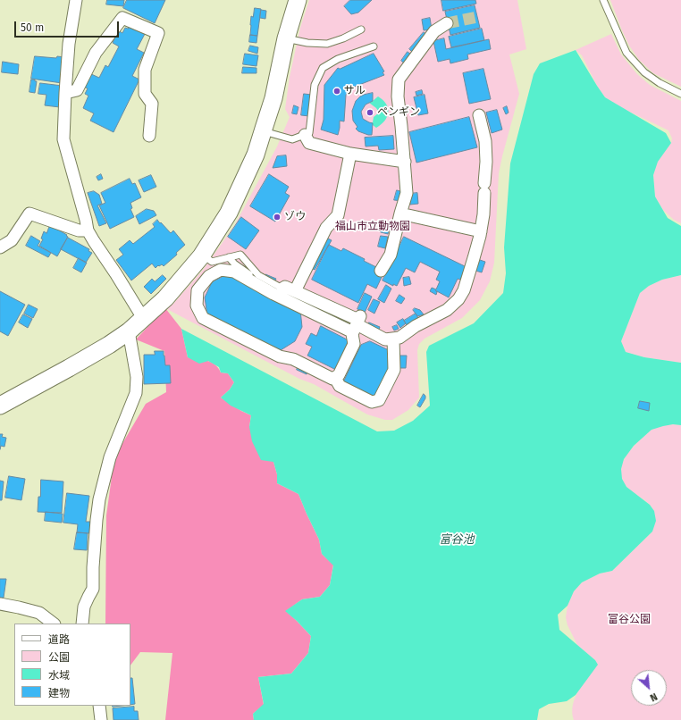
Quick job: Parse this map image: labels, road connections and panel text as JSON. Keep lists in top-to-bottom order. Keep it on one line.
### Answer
{"water":["富谷池"],"parks":["福山市立動物園","富谷公園"],"places":["サル","ペンギン","ゾウ"],"legend":["道路","公園","水域","建物"],"scale_bar":"50 m","north":"bottom right"}
